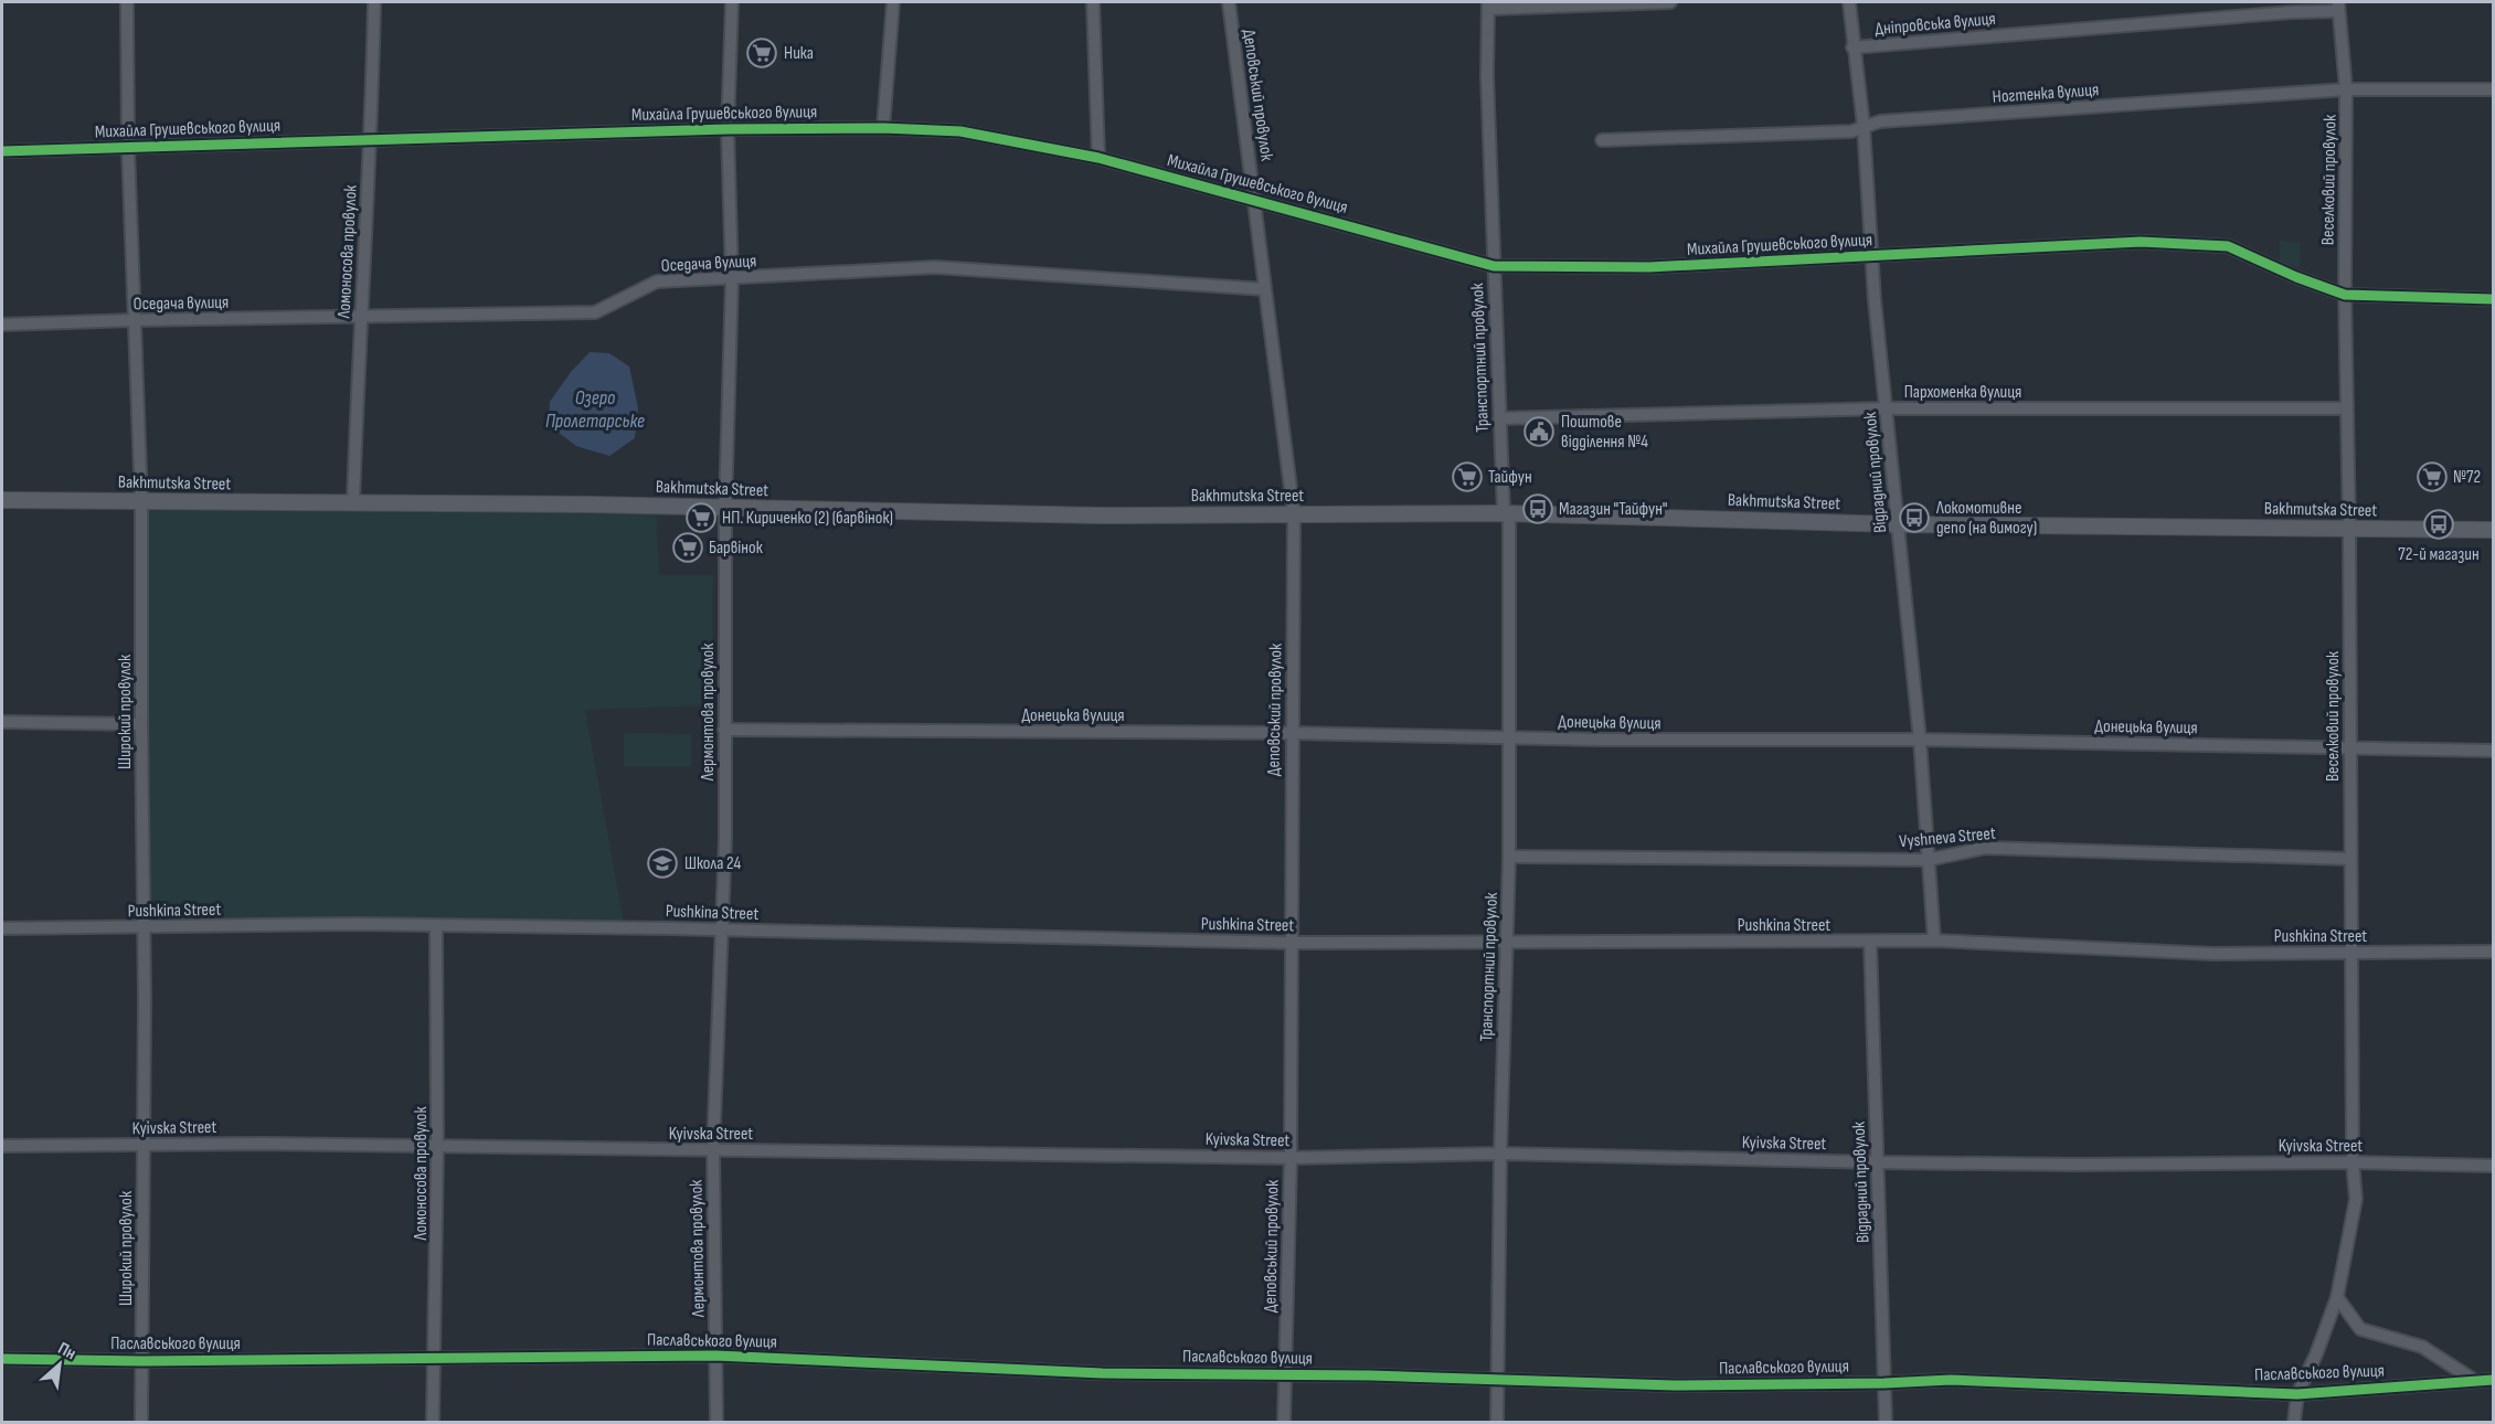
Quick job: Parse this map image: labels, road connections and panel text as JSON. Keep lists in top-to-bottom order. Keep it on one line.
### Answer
{"streets":{"street":["Дніпровська вулиця","Ногтенка вулиця","Деповський провулок","Михайла Грушевського вулиця","Веселковий провулок","Ломоносова провулок","Оседача вулиця","Транспортний провулок","Пархоменка вулиця","Відрадний провулок","Bakhmutska Street","Широкий провулок","Лермонтова провулок","Донецька вулиця","Vyshneva Street","Pushkina Street","Kyivska Street","Паславського вулиця"]},"crossings":[["Дніпровська вулиця","Веселковий провулок"],["Дніпровська вулиця","Відрадний провулок"],["Ногтенка вулиця","Веселковий провулок"],["Ногтенка вулиця","Відрадний провулок"],["Деповський провулок","Михайла Грушевського вулиця"],["Деповський провулок","Оседача вулиця"],["Деповський провулок","Bakhmutska Street"],["Деповський провулок","Донецька вулиця"],["Деповський провулок","Pushkina Street"],["Деповський провулок","Kyivska Street"],["Деповський провулок","Паславського вулиця"],["Михайла Грушевського вулиця","Веселковий провулок"],["Михайла Грушевського вулиця","Ломоносова провулок"],["Михайла Грушевського вулиця","Транспортний провулок"],["Михайла Грушевського вулиця","Відрадний провулок"],["Михайла Грушевського вулиця","Широкий провулок"],["Михайла Грушевського вулиця","Лермонтова провулок"],["Веселковий провулок","Пархоменка вулиця"],["Веселковий провулок","Bakhmutska Street"],["Веселковий провулок","Донецька вулиця"],["Веселковий провулок","Vyshneva Street"],["Веселковий провулок","Pushkina Street"],["Веселковий провулок","Kyivska Street"],["Веселковий провулок","Паславського вулиця"],["Ломоносова провулок","Оседача вулиця"],["Ломоносова провулок","Bakhmutska Street"],["Ломоносова провулок","Pushkina Street"],["Ломоносова провулок","Kyivska Street"],["Ломоносова провулок","Паславського вулиця"],["Оседача вулиця","Широкий провулок"],["Оседача вулиця","Лермонтова провулок"],["Транспортний провулок","Пархоменка вулиця"],["Транспортний провулок","Bakhmutska Street"],["Транспортний провулок","Донецька вулиця"],["Транспортний провулок","Vyshneva Street"],["Транспортний провулок","Pushkina Street"],["Транспортний провулок","Kyivska Street"],["Транспортний провулок","Паславського вулиця"],["Пархоменка вулиця","Відрадний провулок"],["Відрадний провулок","Bakhmutska Street"],["Відрадний провулок","Донецька вулиця"],["Відрадний провулок","Vyshneva Street"],["Відрадний провулок","Pushkina Street"],["Відрадний провулок","Kyivska Street"],["Відрадний провулок","Паславського вулиця"],["Bakhmutska Street","Широкий провулок"],["Bakhmutska Street","Лермонтова провулок"],["Широкий провулок","Pushkina Street"],["Широкий провулок","Kyivska Street"],["Широкий провулок","Паславського вулиця"],["Лермонтова провулок","Донецька вулиця"],["Лермонтова провулок","Pushkina Street"],["Лермонтова провулок","Kyivska Street"],["Лермонтова провулок","Паславського вулиця"]],"water":["Озеро Пролетарське"],"places":{"supermarket":["Ника","Тайфун","№72","НП. Кириченко (2) (барвінок)","Барвінок"],"public building":["Поштове відділення №4"],"bus stop":["Магазин \"Тайфун\"","Локомотивне депо (на вимогу)","72-й магазин"],"school or university":["Школа 24"]},"north":"top right"}
